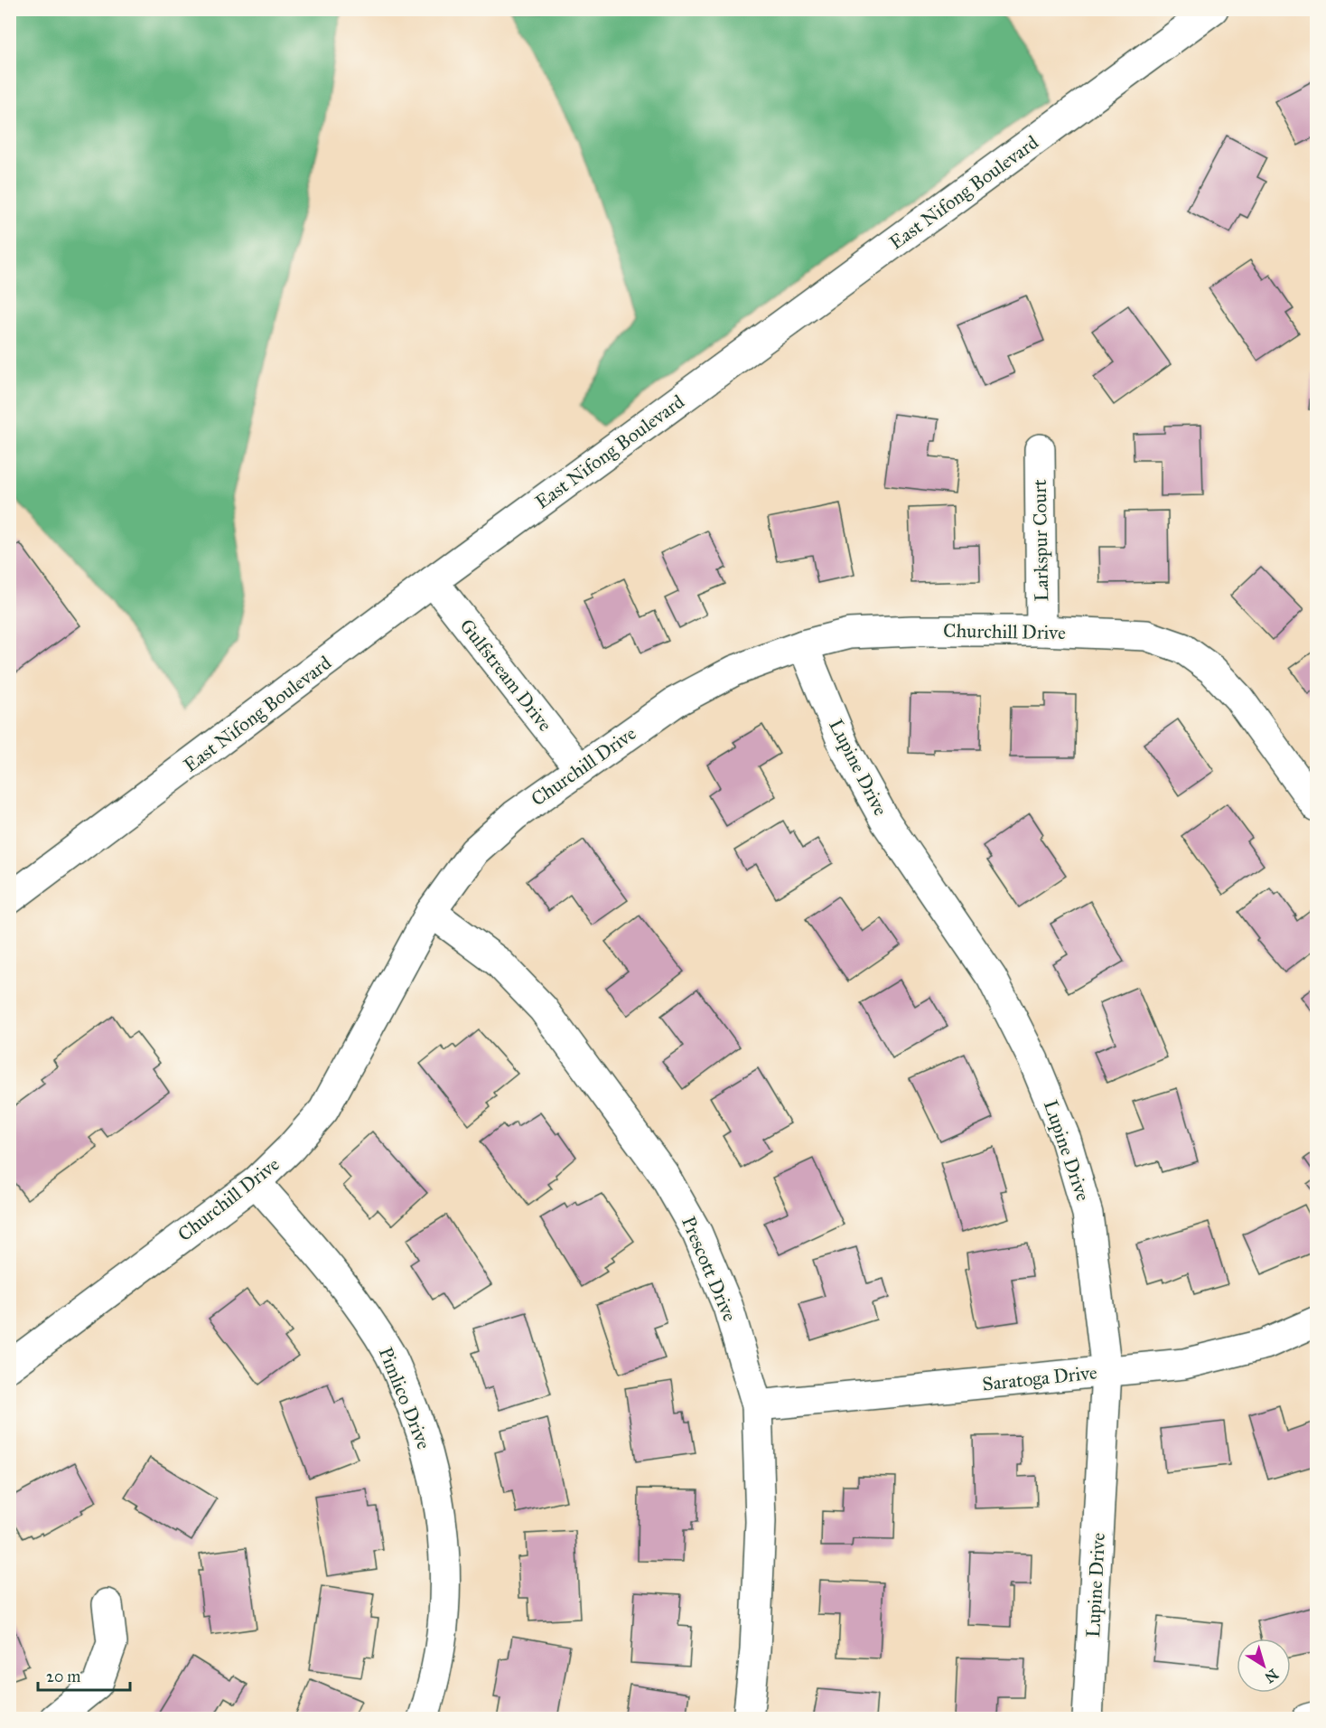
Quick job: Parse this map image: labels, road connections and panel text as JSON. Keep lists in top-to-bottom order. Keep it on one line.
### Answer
{"streets":{"street":["East Nifong Boulevard","Larkspur Court","Churchill Drive","Gulfstream Drive","Lupine Drive","Prescott Drive","Saratoga Drive","Pimlico Drive"]},"crossings":[["East Nifong Boulevard","Gulfstream Drive"],["Larkspur Court","Churchill Drive"],["Churchill Drive","Gulfstream Drive"],["Churchill Drive","Lupine Drive"],["Churchill Drive","Prescott Drive"],["Churchill Drive","Pimlico Drive"],["Lupine Drive","Saratoga Drive"],["Prescott Drive","Saratoga Drive"]],"scale_bar":"20 m","north":"bottom right"}
